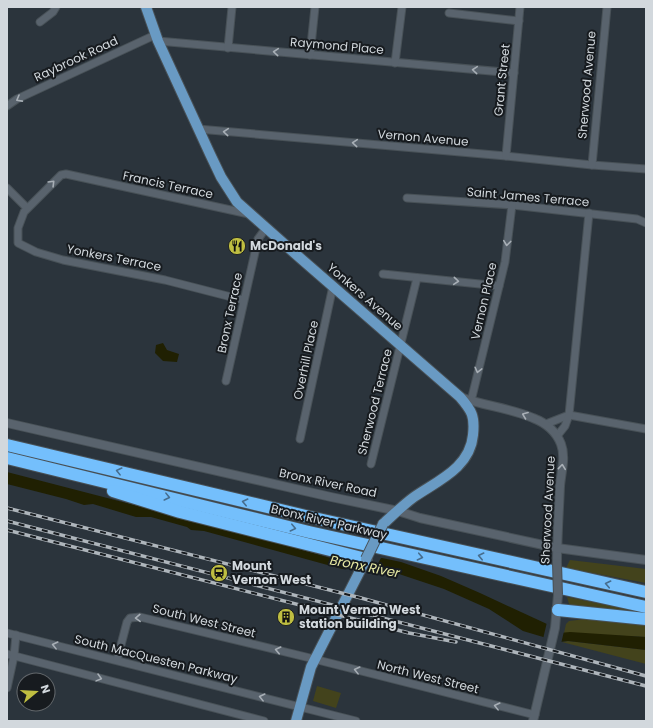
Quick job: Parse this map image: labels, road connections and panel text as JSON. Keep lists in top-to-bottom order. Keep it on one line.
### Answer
{"streets":{"highway":["Bronx River Parkway"],"main road":["Yonkers Avenue"],"street":["Raymond Place","Raybrook Road","Grant Street","Sherwood Avenue","Vernon Avenue","Francis Terrace","Saint James Terrace","Yonkers Terrace","Vernon Place","Bronx Terrace","Overhill Place","Sherwood Terrace","Bronx River Road","South West Street","South MacQuesten Parkway","North West Street"]},"crossings":[["Raymond Place","Raybrook Road"],["Raymond Place","Grant Street"],["Raymond Place","Yonkers Avenue"],["Raybrook Road","Yonkers Avenue"],["Grant Street","Vernon Avenue"],["Sherwood Avenue","Vernon Avenue"],["Sherwood Avenue","Bronx River Road"],["Sherwood Avenue","North West Street"],["Vernon Avenue","Yonkers Avenue"],["Francis Terrace","Yonkers Terrace"],["Francis Terrace","Yonkers Avenue"],["Saint James Terrace","Vernon Place"],["Yonkers Terrace","Bronx Terrace"],["Yonkers Avenue","Bronx Terrace"],["Yonkers Avenue","Overhill Place"],["Yonkers Avenue","Sherwood Terrace"],["Yonkers Avenue","Bronx River Road"],["Yonkers Avenue","South West Street"],["Yonkers Avenue","South MacQuesten Parkway"],["Yonkers Avenue","North West Street"],["South West Street","South MacQuesten Parkway"],["South West Street","North West Street"]],"one_way":["Raybrook Road","Vernon Avenue","Francis Terrace","Vernon Place","South West Street","North West Street"],"water":["Bronx River"],"places":{"restaurant":["McDonald's"],"station":["Mount Vernon West"],"building":["Mount Vernon West station building"]},"north":"right"}
